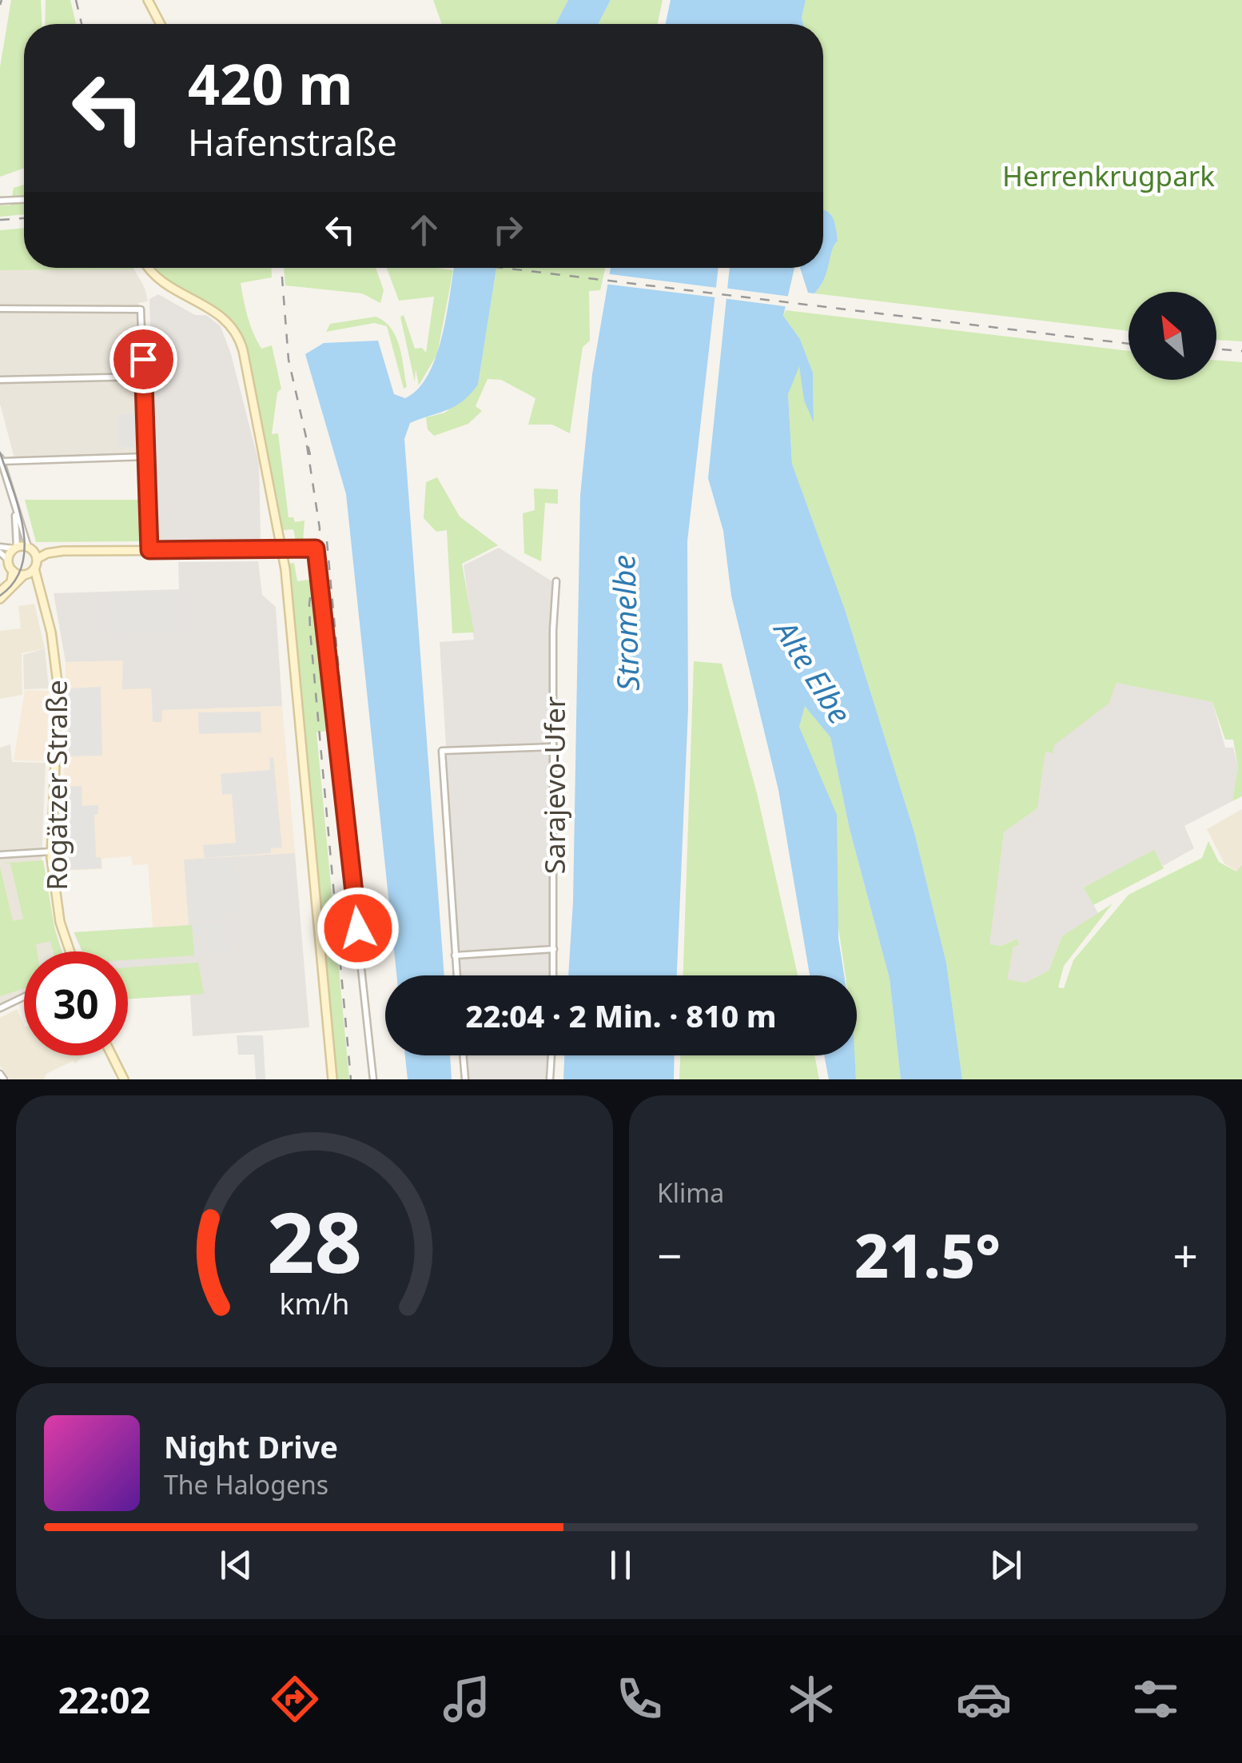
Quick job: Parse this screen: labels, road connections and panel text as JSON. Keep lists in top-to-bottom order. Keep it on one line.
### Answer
{"streets":{"street":["Rogätzer Straße","Sarajevo-Ufer"]},"water":["Stromelbe","Alte Elbe"],"parks":["Herrenkrugpark"],"north":"top left","page":{"turn":["420 m","Hafenstraße"],"limit":"30","trip":"22:04 · 2 Min. · 810 m","tile":"Klima","heat":["−","21.5°","+"],"song":["Night Drive","The Halogens"],"tabs":"22:02","gauge":["28","km/h"]}}
